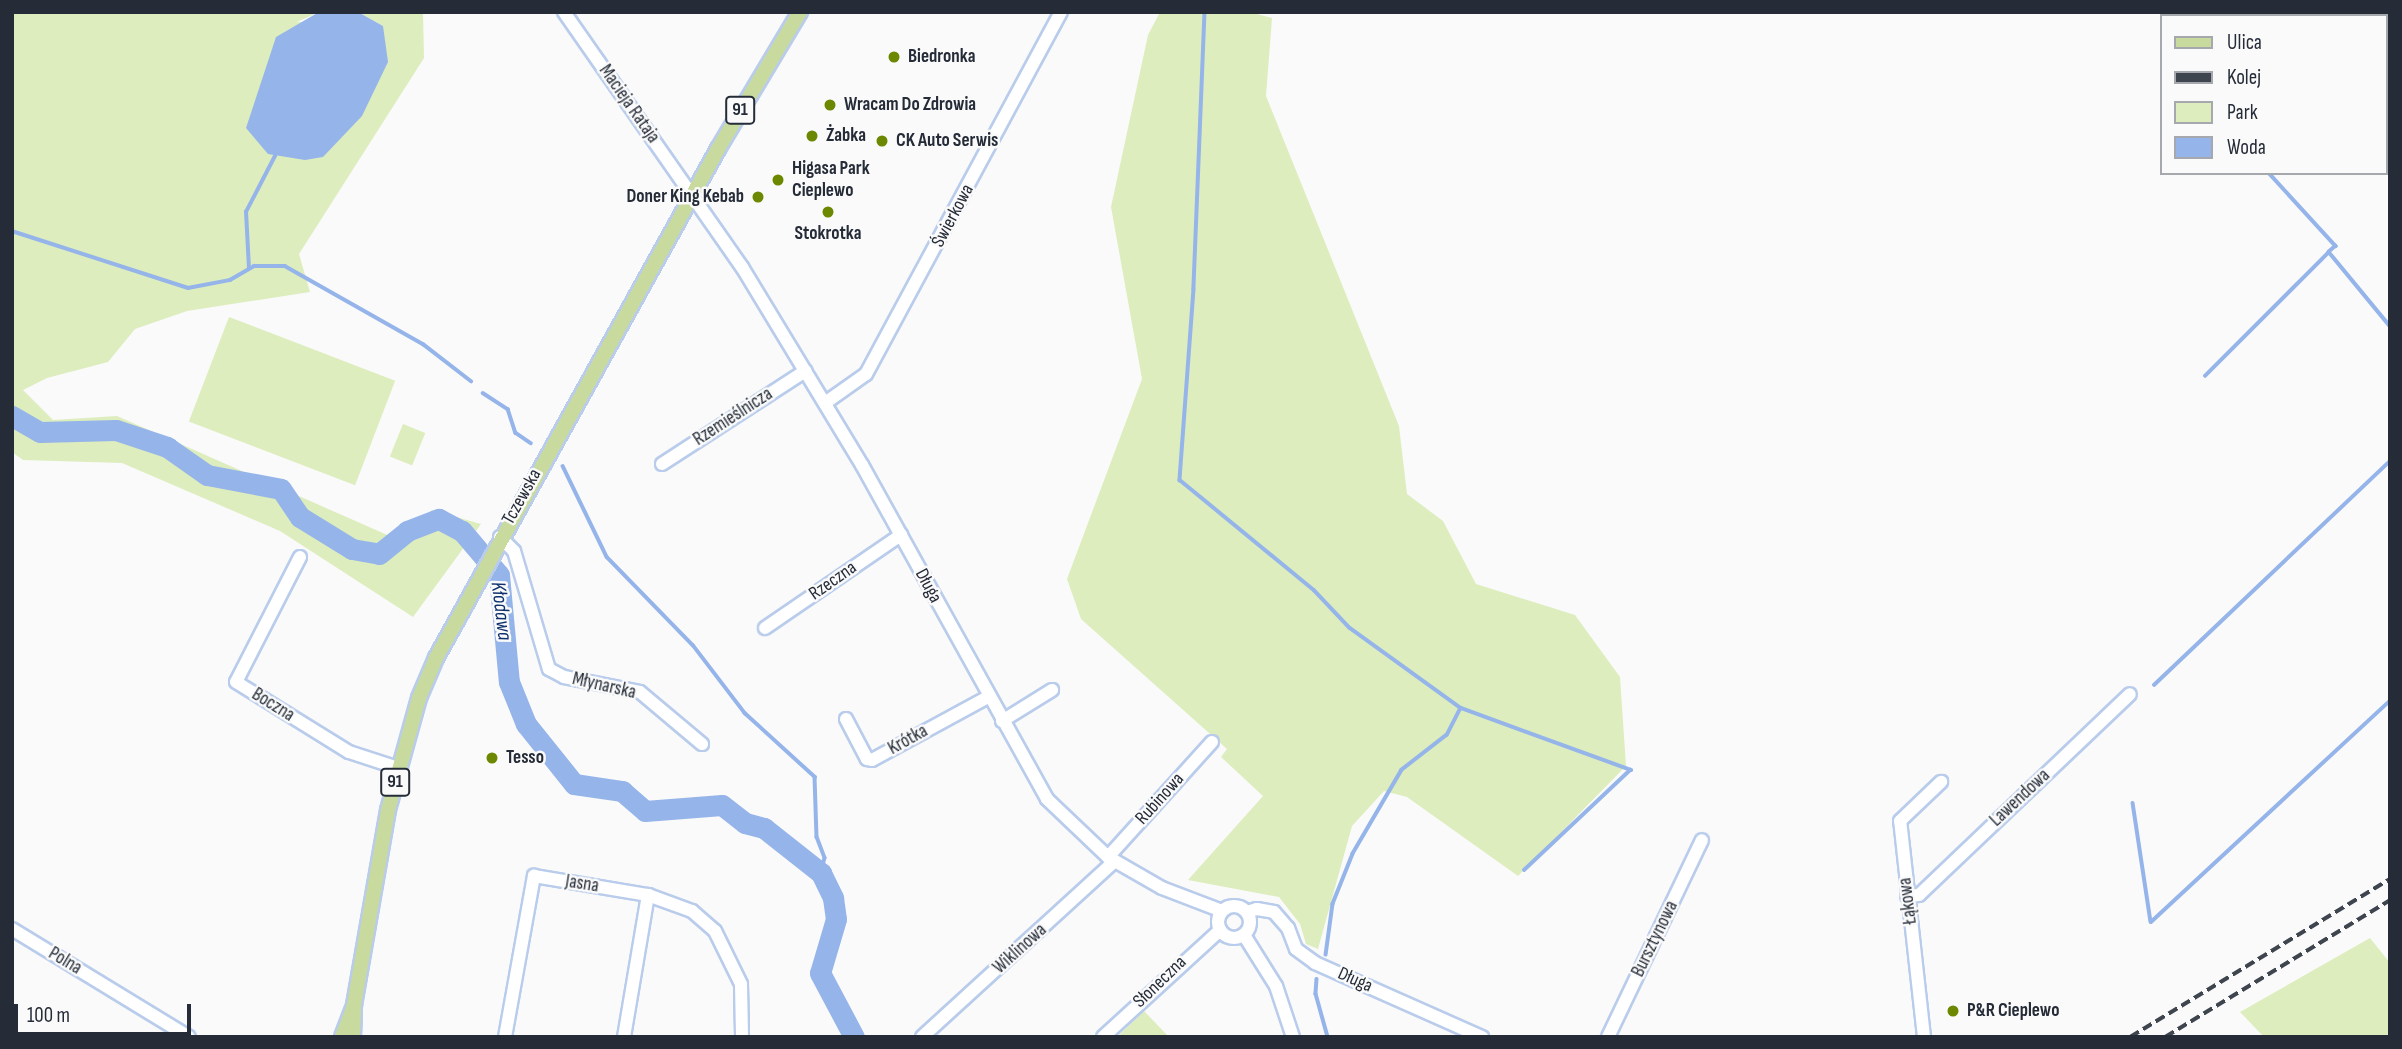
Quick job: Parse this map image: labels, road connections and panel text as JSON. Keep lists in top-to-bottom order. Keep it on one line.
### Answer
{"streets":{"main road":["91","Tczewska"],"street":["Macieja Rataja","Świerkowa","Rzemieślnicza","Rzeczna","Długa","Młynarska","Boczna","Krótka","Lawendowa","Rubinowa","Jasna","Łąkowa","Bursztynowa","Wiklinowa","Polna","Słoneczna"]},"crossings":[["Macieja Rataja","Tczewska"],["Macieja Rataja","Długa"],["Świerkowa","Długa"],["Rzemieślnicza","Długa"],["Tczewska","Długa"],["Tczewska","Młynarska"],["Tczewska","Boczna"],["Rzeczna","Długa"],["Długa","Krótka"],["Długa","Rubinowa"],["Długa","Wiklinowa"],["Długa","Słoneczna"],["Lawendowa","Łąkowa"],["Rubinowa","Wiklinowa"]],"water":["Kłodawa"],"places":["Biedronka","Wracam Do Zdrowia","Żabka","CK Auto Serwis","Higasa Park Cieplewo","Doner King Kebab","Stokrotka","Tesso","P&R Cieplewo"],"legend":["Ulica","Kolej","Park","Woda"],"scale_bar":"100 m"}
